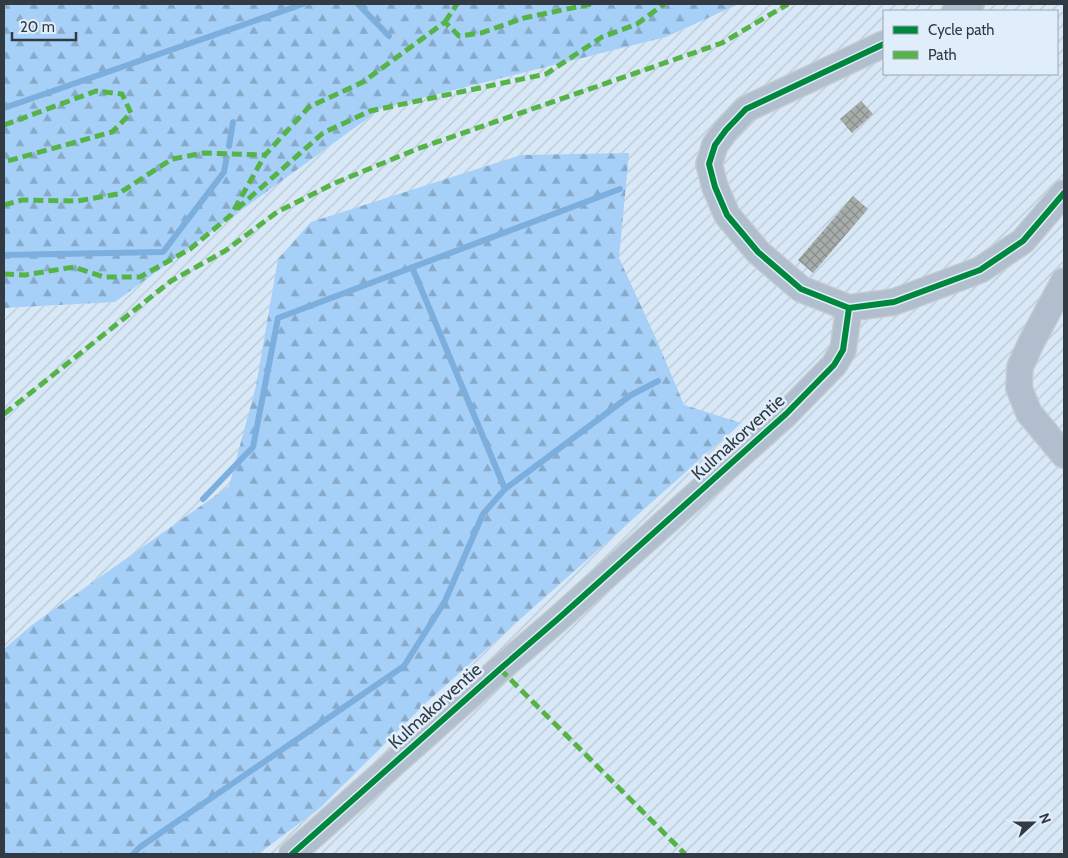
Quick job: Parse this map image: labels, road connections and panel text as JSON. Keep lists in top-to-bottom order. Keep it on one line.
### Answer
{"streets":{"street":["Kulmakorventie"]},"legend":["Cycle path","Path"],"scale_bar":"20 m","north":"right"}
